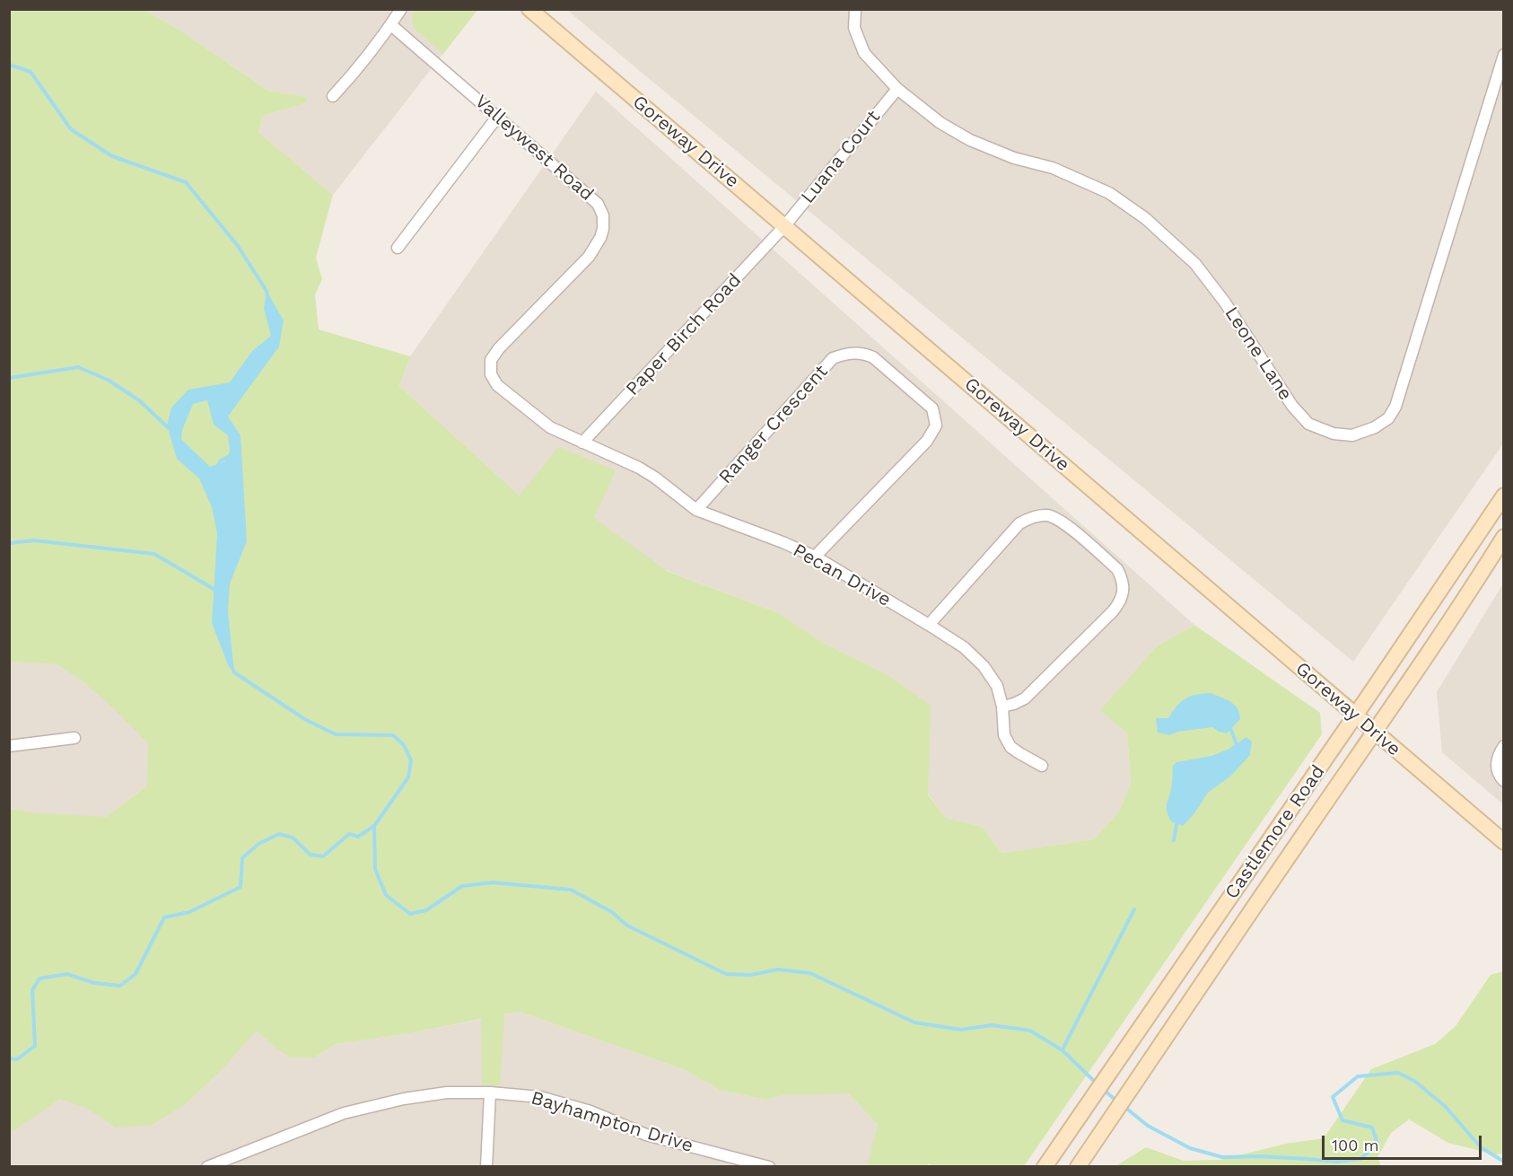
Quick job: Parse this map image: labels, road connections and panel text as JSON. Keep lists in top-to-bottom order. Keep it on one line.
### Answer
{"streets":{"main road":["Goreway Drive","Castlemore Road"],"street":["Valleywest Road","Luana Court","Paper Birch Road","Leone Lane","Ranger Crescent","Pecan Drive","Bayhampton Drive"]},"crossings":[["Goreway Drive","Luana Court"],["Goreway Drive","Paper Birch Road"],["Goreway Drive","Castlemore Road"],["Valleywest Road","Paper Birch Road"],["Valleywest Road","Pecan Drive"],["Luana Court","Paper Birch Road"],["Luana Court","Leone Lane"],["Paper Birch Road","Pecan Drive"],["Ranger Crescent","Pecan Drive"]],"scale_bar":"100 m"}
